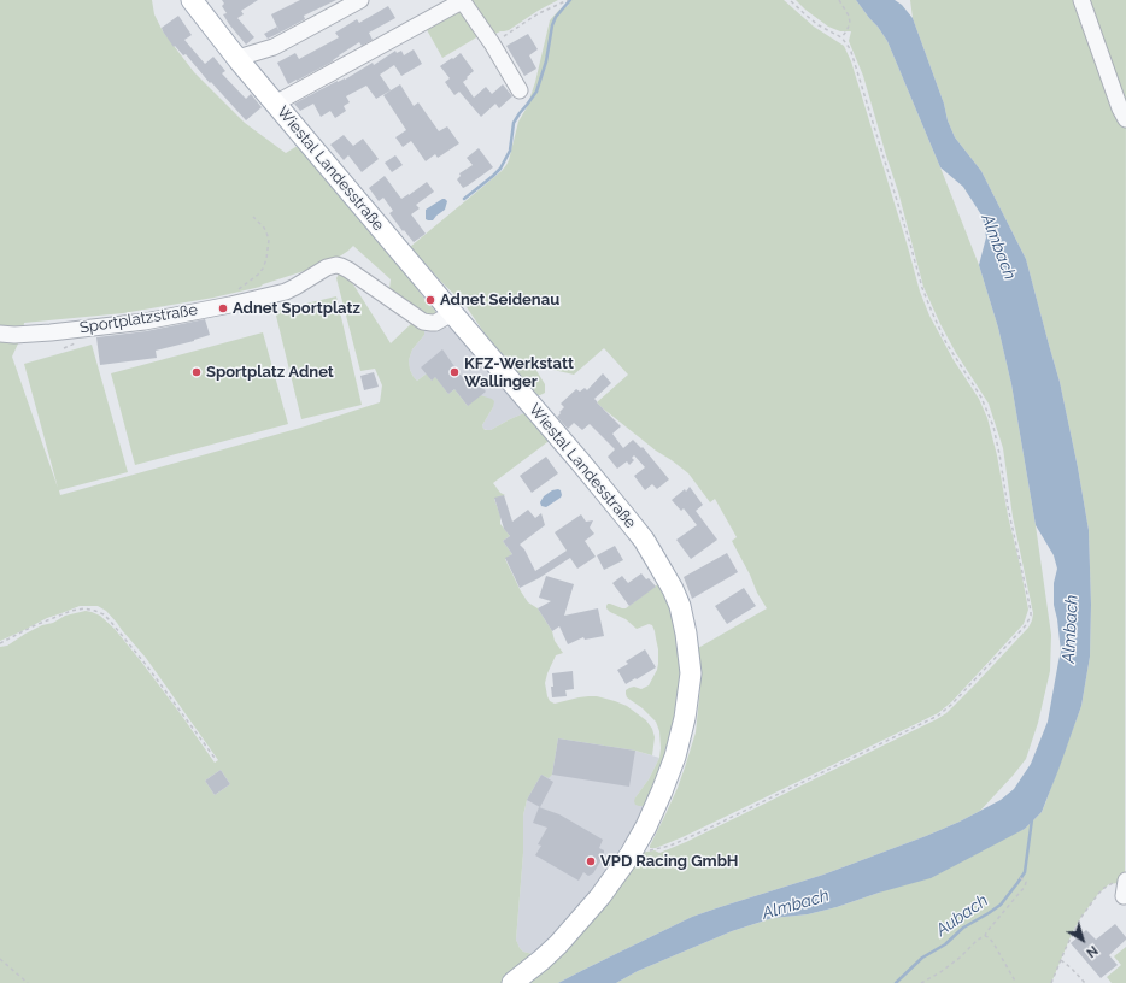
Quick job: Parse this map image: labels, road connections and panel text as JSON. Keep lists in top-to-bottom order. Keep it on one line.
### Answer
{"streets":{"main road":["Wiestal Landesstraße"],"street":["Sportplatzstraße"]},"crossings":[["Wiestal Landesstraße","Sportplatzstraße"]],"water":["Almbach","Aubach"],"places":["Adnet Seidenau","Adnet Sportplatz","Sportplatz Adnet","KFZ-Werkstatt Wallinger","VPD Racing GmbH"],"north":"bottom right"}
